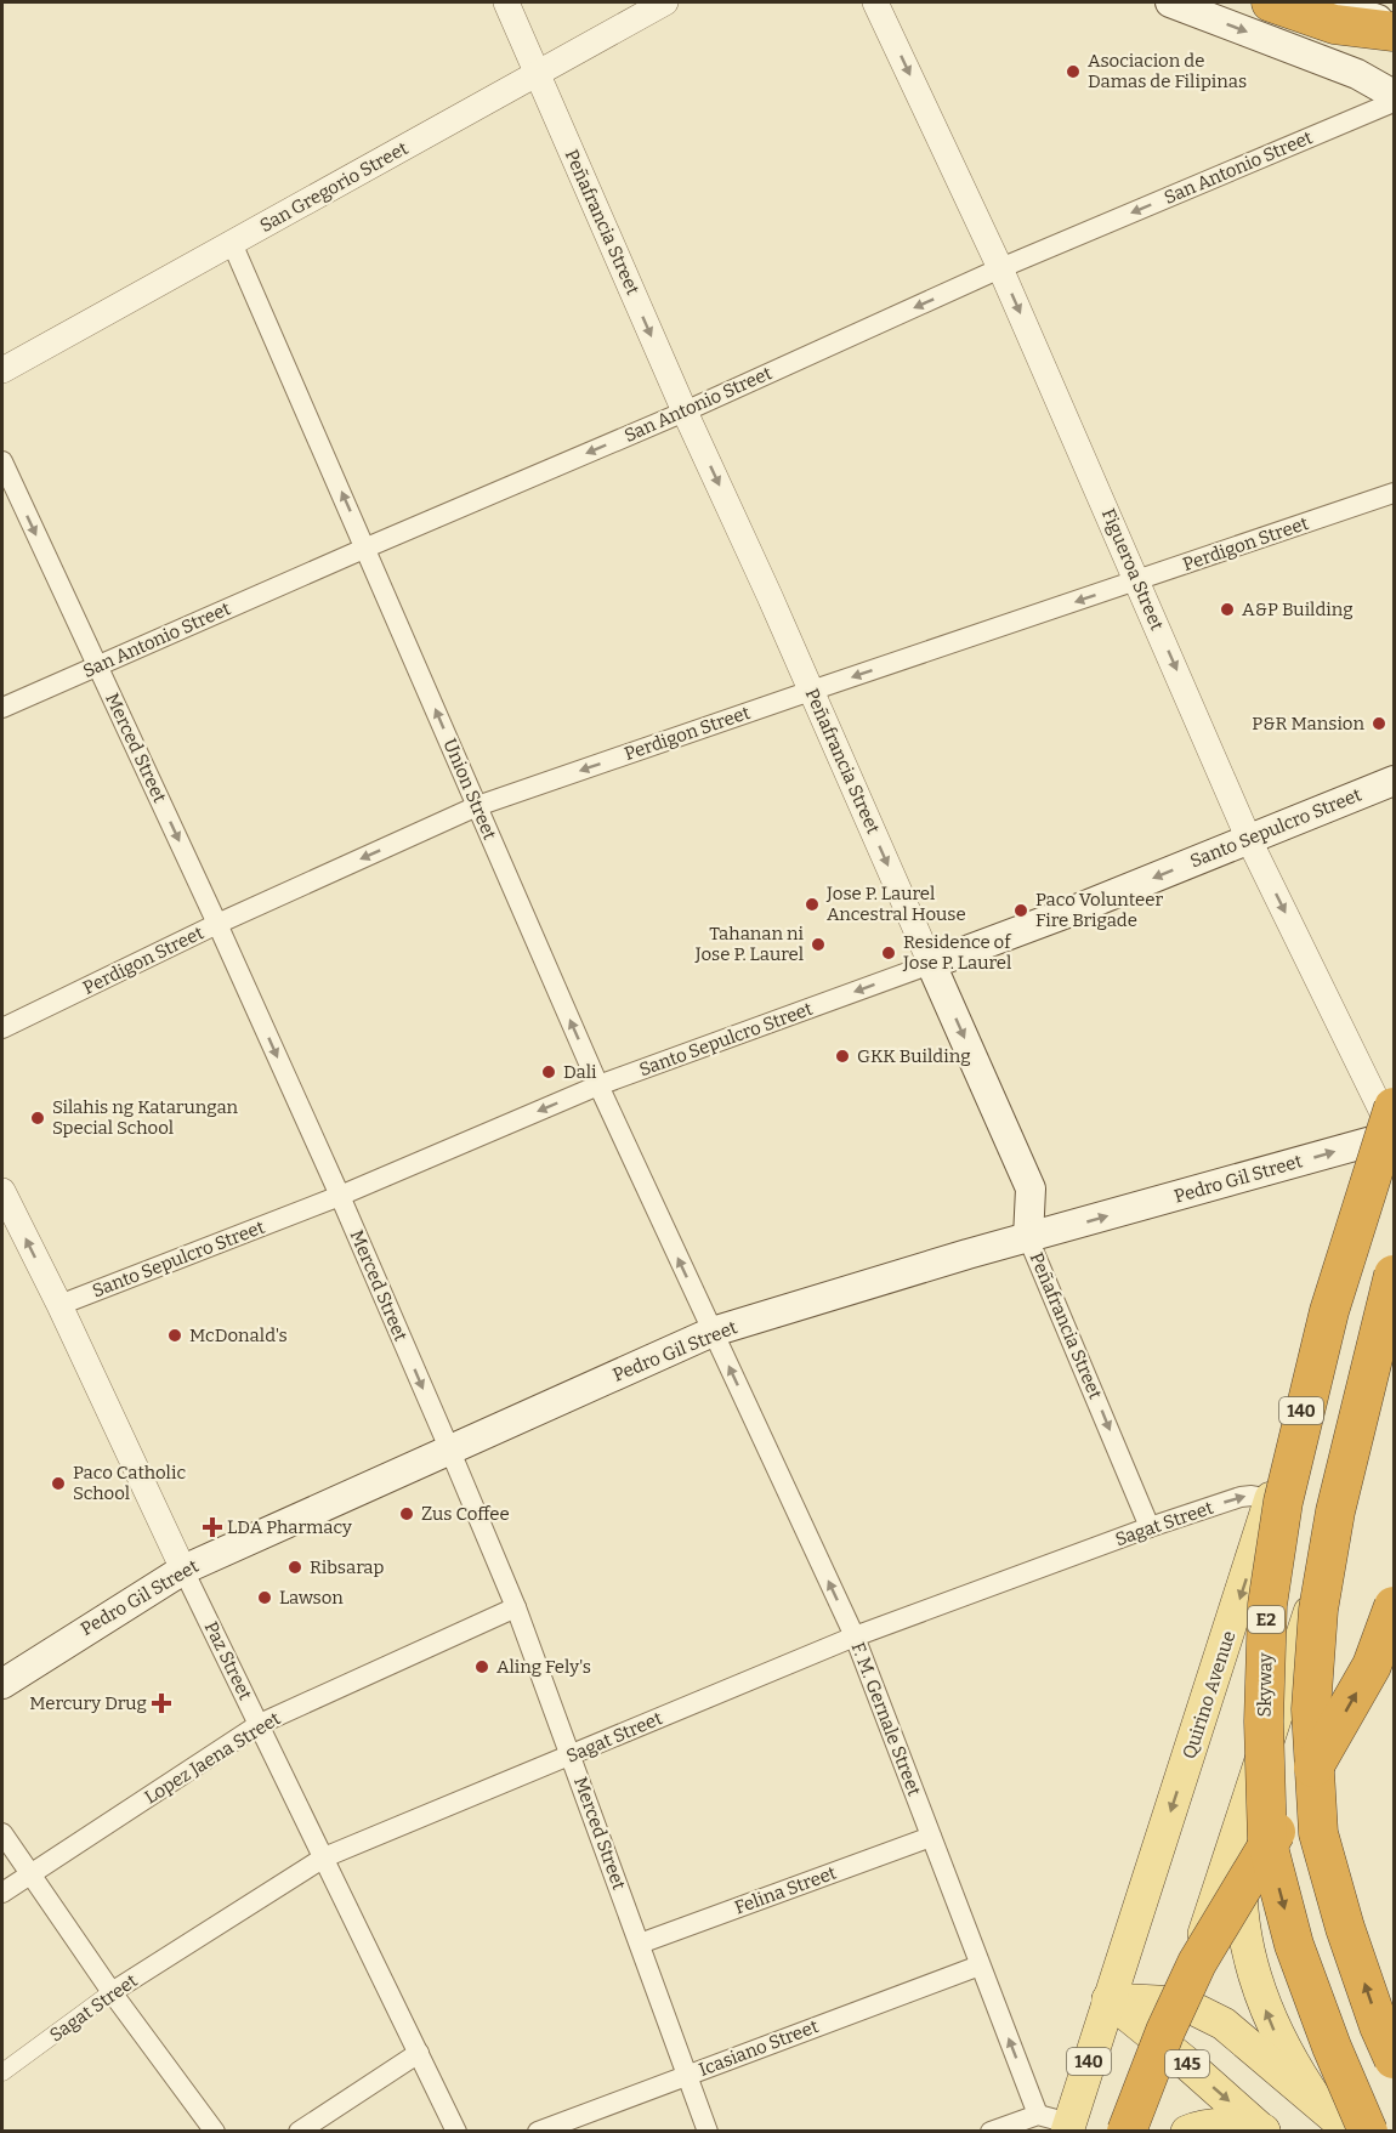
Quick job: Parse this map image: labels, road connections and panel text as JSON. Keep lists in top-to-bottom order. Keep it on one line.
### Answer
{"streets":{"highway":["E2","Skyway"],"main road":["Peñafrancia Street","Santo Sepulcro Street","Pedro Gil Street","140","Quirino Avenue","145"],"street":["San Antonio Street","San Gregorio Street","Perdigon Street","Figueroa Street","Merced Street","Union Street","Sagat Street","Paz Street","F. M. Gernale Street","Lopez Jaena Street","Felina Street","Icasiano Street"]},"crossings":[["San Antonio Street","Peñafrancia Street"],["San Antonio Street","Figueroa Street"],["San Antonio Street","Merced Street"],["San Antonio Street","Union Street"],["San Gregorio Street","Peñafrancia Street"],["San Gregorio Street","Union Street"],["Peñafrancia Street","Perdigon Street"],["Peñafrancia Street","Santo Sepulcro Street"],["Peñafrancia Street","Pedro Gil Street"],["Peñafrancia Street","Sagat Street"],["Perdigon Street","Figueroa Street"],["Perdigon Street","Merced Street"],["Perdigon Street","Union Street"],["Figueroa Street","Santo Sepulcro Street"],["Figueroa Street","Pedro Gil Street"],["Figueroa Street","Quirino Avenue"],["Merced Street","Santo Sepulcro Street"],["Merced Street","Pedro Gil Street"],["Merced Street","Sagat Street"],["Merced Street","Lopez Jaena Street"],["Merced Street","Felina Street"],["Merced Street","Icasiano Street"],["Union Street","Santo Sepulcro Street"],["Union Street","Pedro Gil Street"],["Union Street","F. M. Gernale Street"],["Santo Sepulcro Street","Paz Street"],["Pedro Gil Street","Paz Street"],["Pedro Gil Street","Quirino Avenue"],["Pedro Gil Street","F. M. Gernale Street"],["Sagat Street","Paz Street"],["Sagat Street","Quirino Avenue"],["Sagat Street","F. M. Gernale Street"],["Paz Street","Lopez Jaena Street"],["Quirino Avenue","145"],["F. M. Gernale Street","Felina Street"],["F. M. Gernale Street","Icasiano Street"]],"one_way":["San Antonio Street","Peñafrancia Street","Perdigon Street","Figueroa Street","Merced Street","Union Street","Santo Sepulcro Street","F. M. Gernale Street"],"places":{"other":["Asociacion de Damas de Filipinas","A&P Building","P&R Mansion","Jose P. Laurel Ancestral House","Paco Volunteer Fire Brigade","Tahanan ni Jose P. Laurel","Residence of Jose P. Laurel","GKK Building","Dali","Silahis ng Katarungan Special School","McDonald's","Paco Catholic School","Zus Coffee","Ribsarap","Lawson","Aling Fely's"],"health":["LDA Pharmacy","Mercury Drug"]}}
